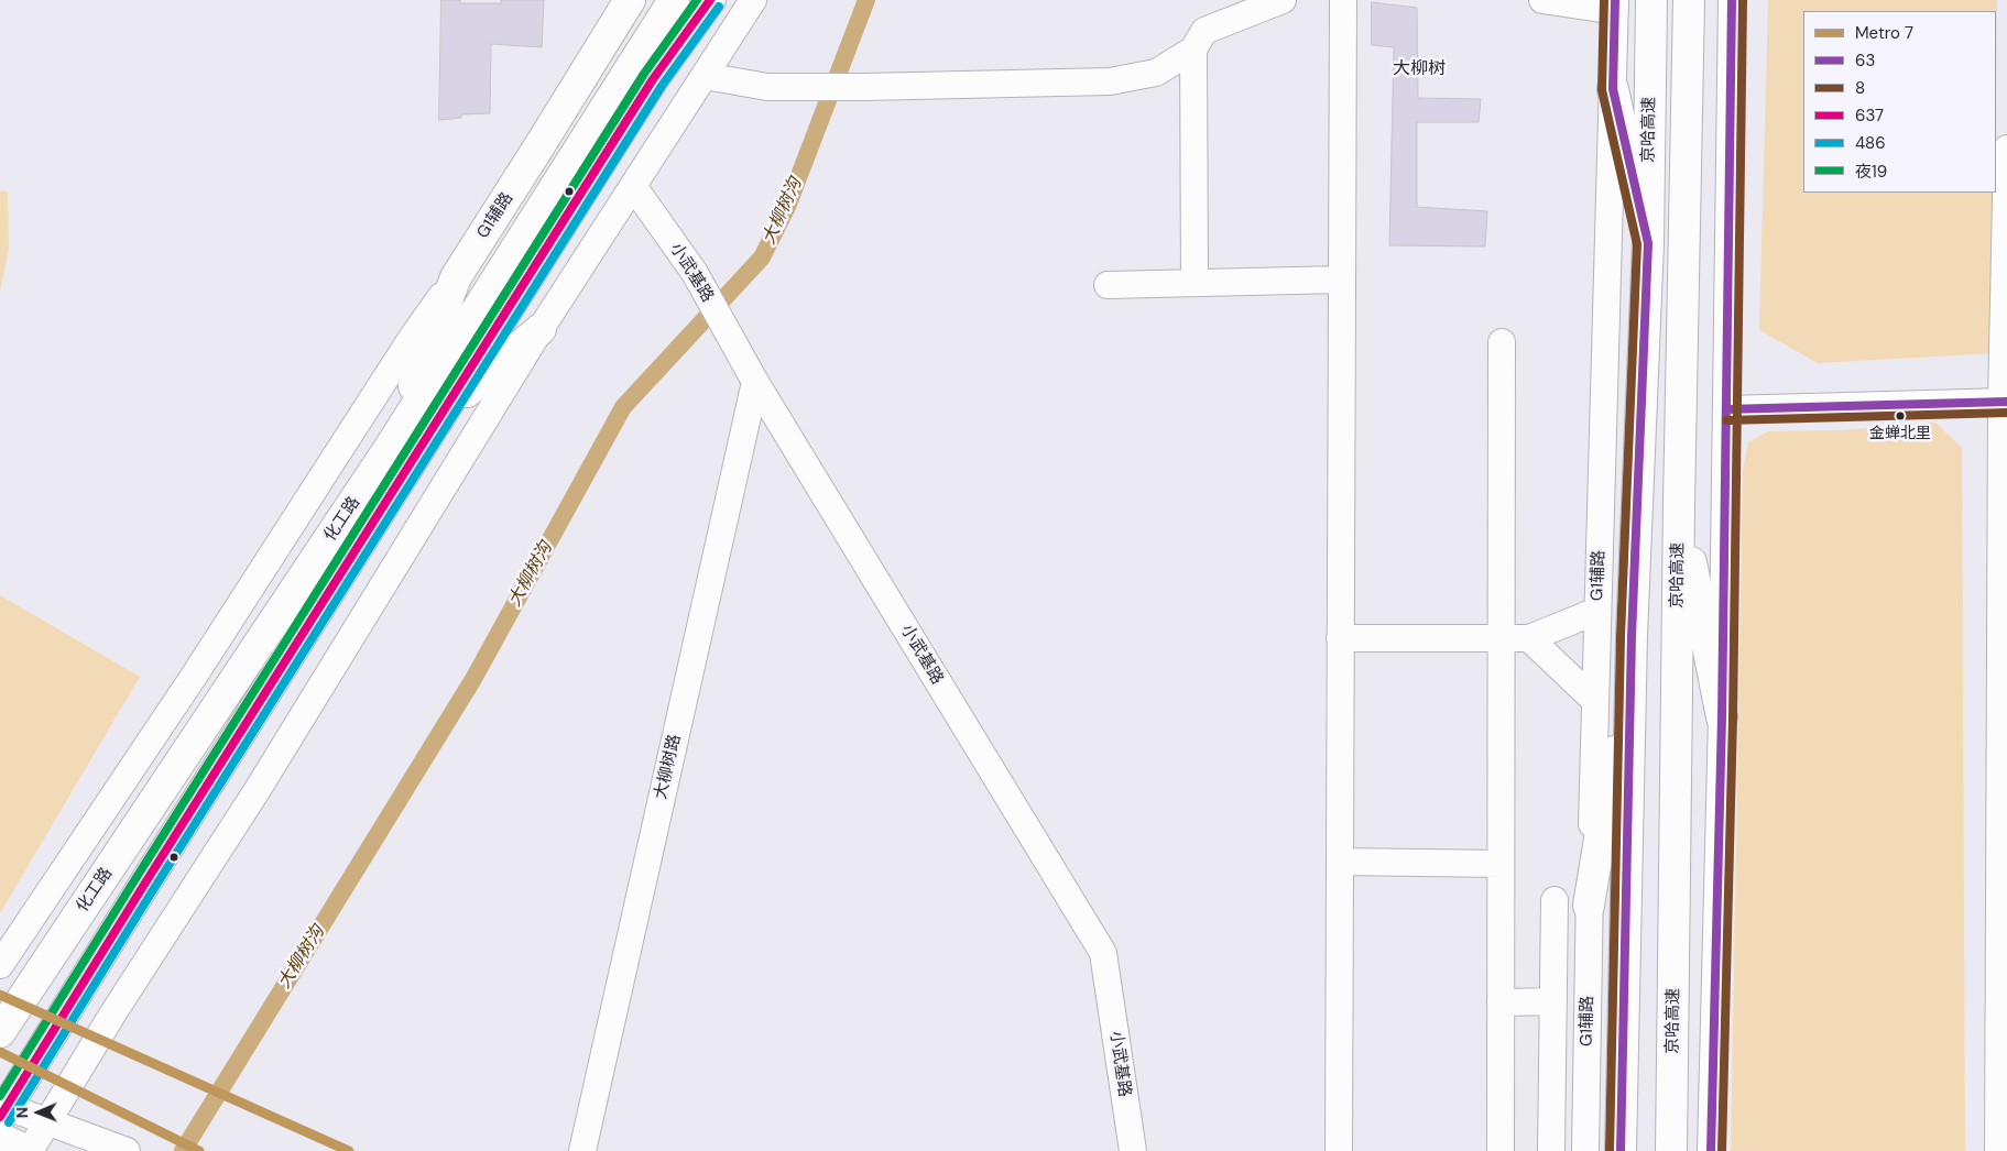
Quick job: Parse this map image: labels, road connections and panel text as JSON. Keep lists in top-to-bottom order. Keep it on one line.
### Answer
{"streets":{"main road":["京哈高速","G1辅路","化工路"],"street":["小武基路","大柳树路"]},"crossings":[["G1辅路","化工路"],["小武基路","大柳树路"]],"districts":["大柳树"],"water":["大柳树沟"],"places":["金蝉北里"],"lines":["transit line 63","transit line 8","transit line 637","transit line 夜19","transit line 486","metro line 7"],"legend":["Metro 7","63","8","637","486","夜19"],"north":"left"}
